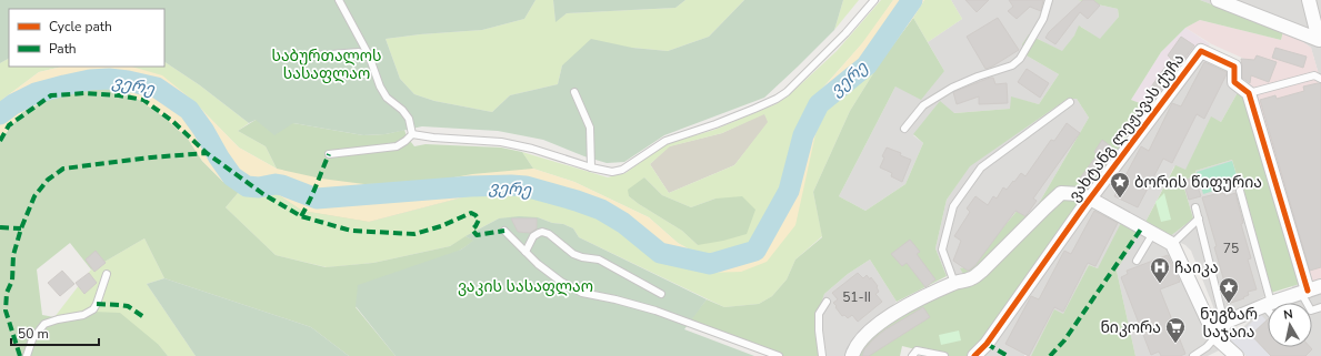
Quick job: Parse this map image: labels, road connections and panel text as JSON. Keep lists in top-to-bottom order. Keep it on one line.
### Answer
{"streets":{"street":["ვახტანგ ლეჟავას ქუჩა"]},"water":["ვერე"],"parks":["საბურთალოს სასაფლაო","ვაკის სასაფლაო"],"places":{"place":["ბორის წიფურია","ნუგზარ საჯაია"],"hospital":["ჩაიკა"],"supermarket":["ნიკორა"]},"house_numbers":["75","51-II"],"legend":["Cycle path","Path"],"scale_bar":"50 m","north":"top"}
